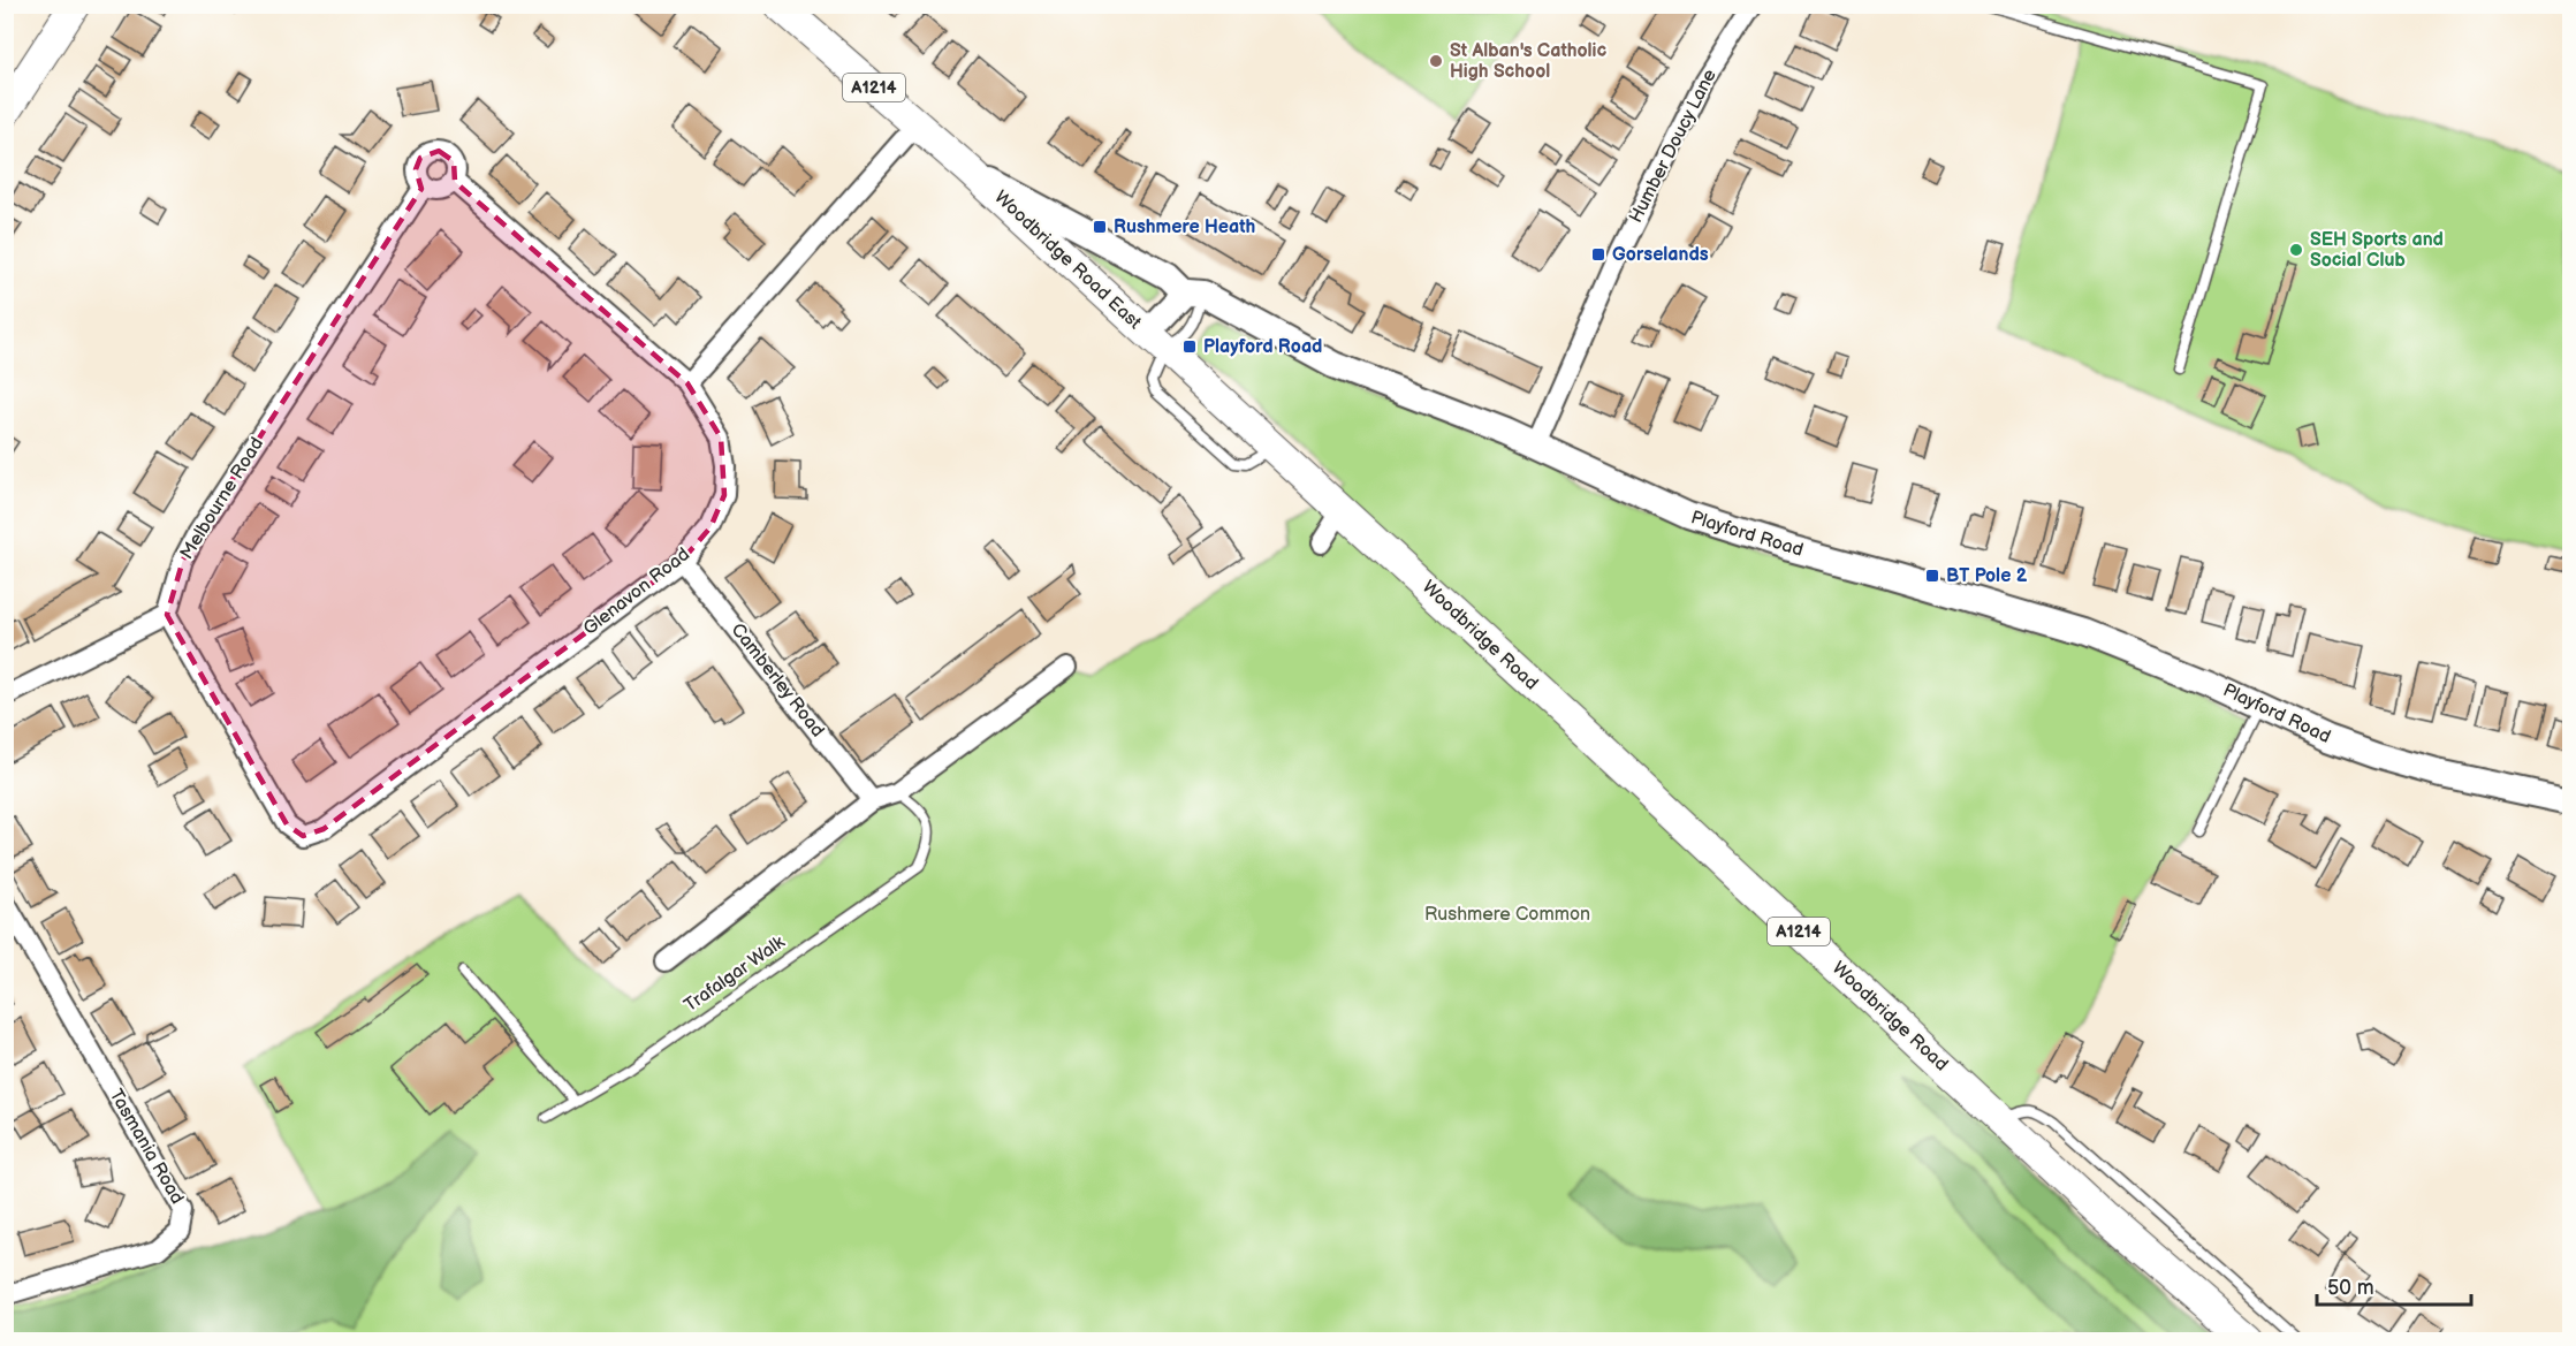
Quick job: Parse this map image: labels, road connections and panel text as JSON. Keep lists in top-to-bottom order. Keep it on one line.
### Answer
{"streets":{"main road":["A1214","Woodbridge Road East","Woodbridge Road"],"street":["Humber Doucy Lane","Melbourne Road","Playford Road","Glenavon Road","Camberley Road","Tasmania Road"],"lane":["Trafalgar Walk"]},"crossings":[["Humber Doucy Lane","Playford Road"],["Woodbridge Road East","Playford Road"],["Woodbridge Road East","Woodbridge Road"],["Melbourne Road","Glenavon Road"],["Glenavon Road","Camberley Road"]],"parks":["Rushmere Common"],"places":{"other":["St Alban's Catholic High School","SEH Sports and Social Club"],"transit":["Rushmere Heath","Gorselands","Playford Road","BT Pole 2"]},"scale_bar":"50 m"}
